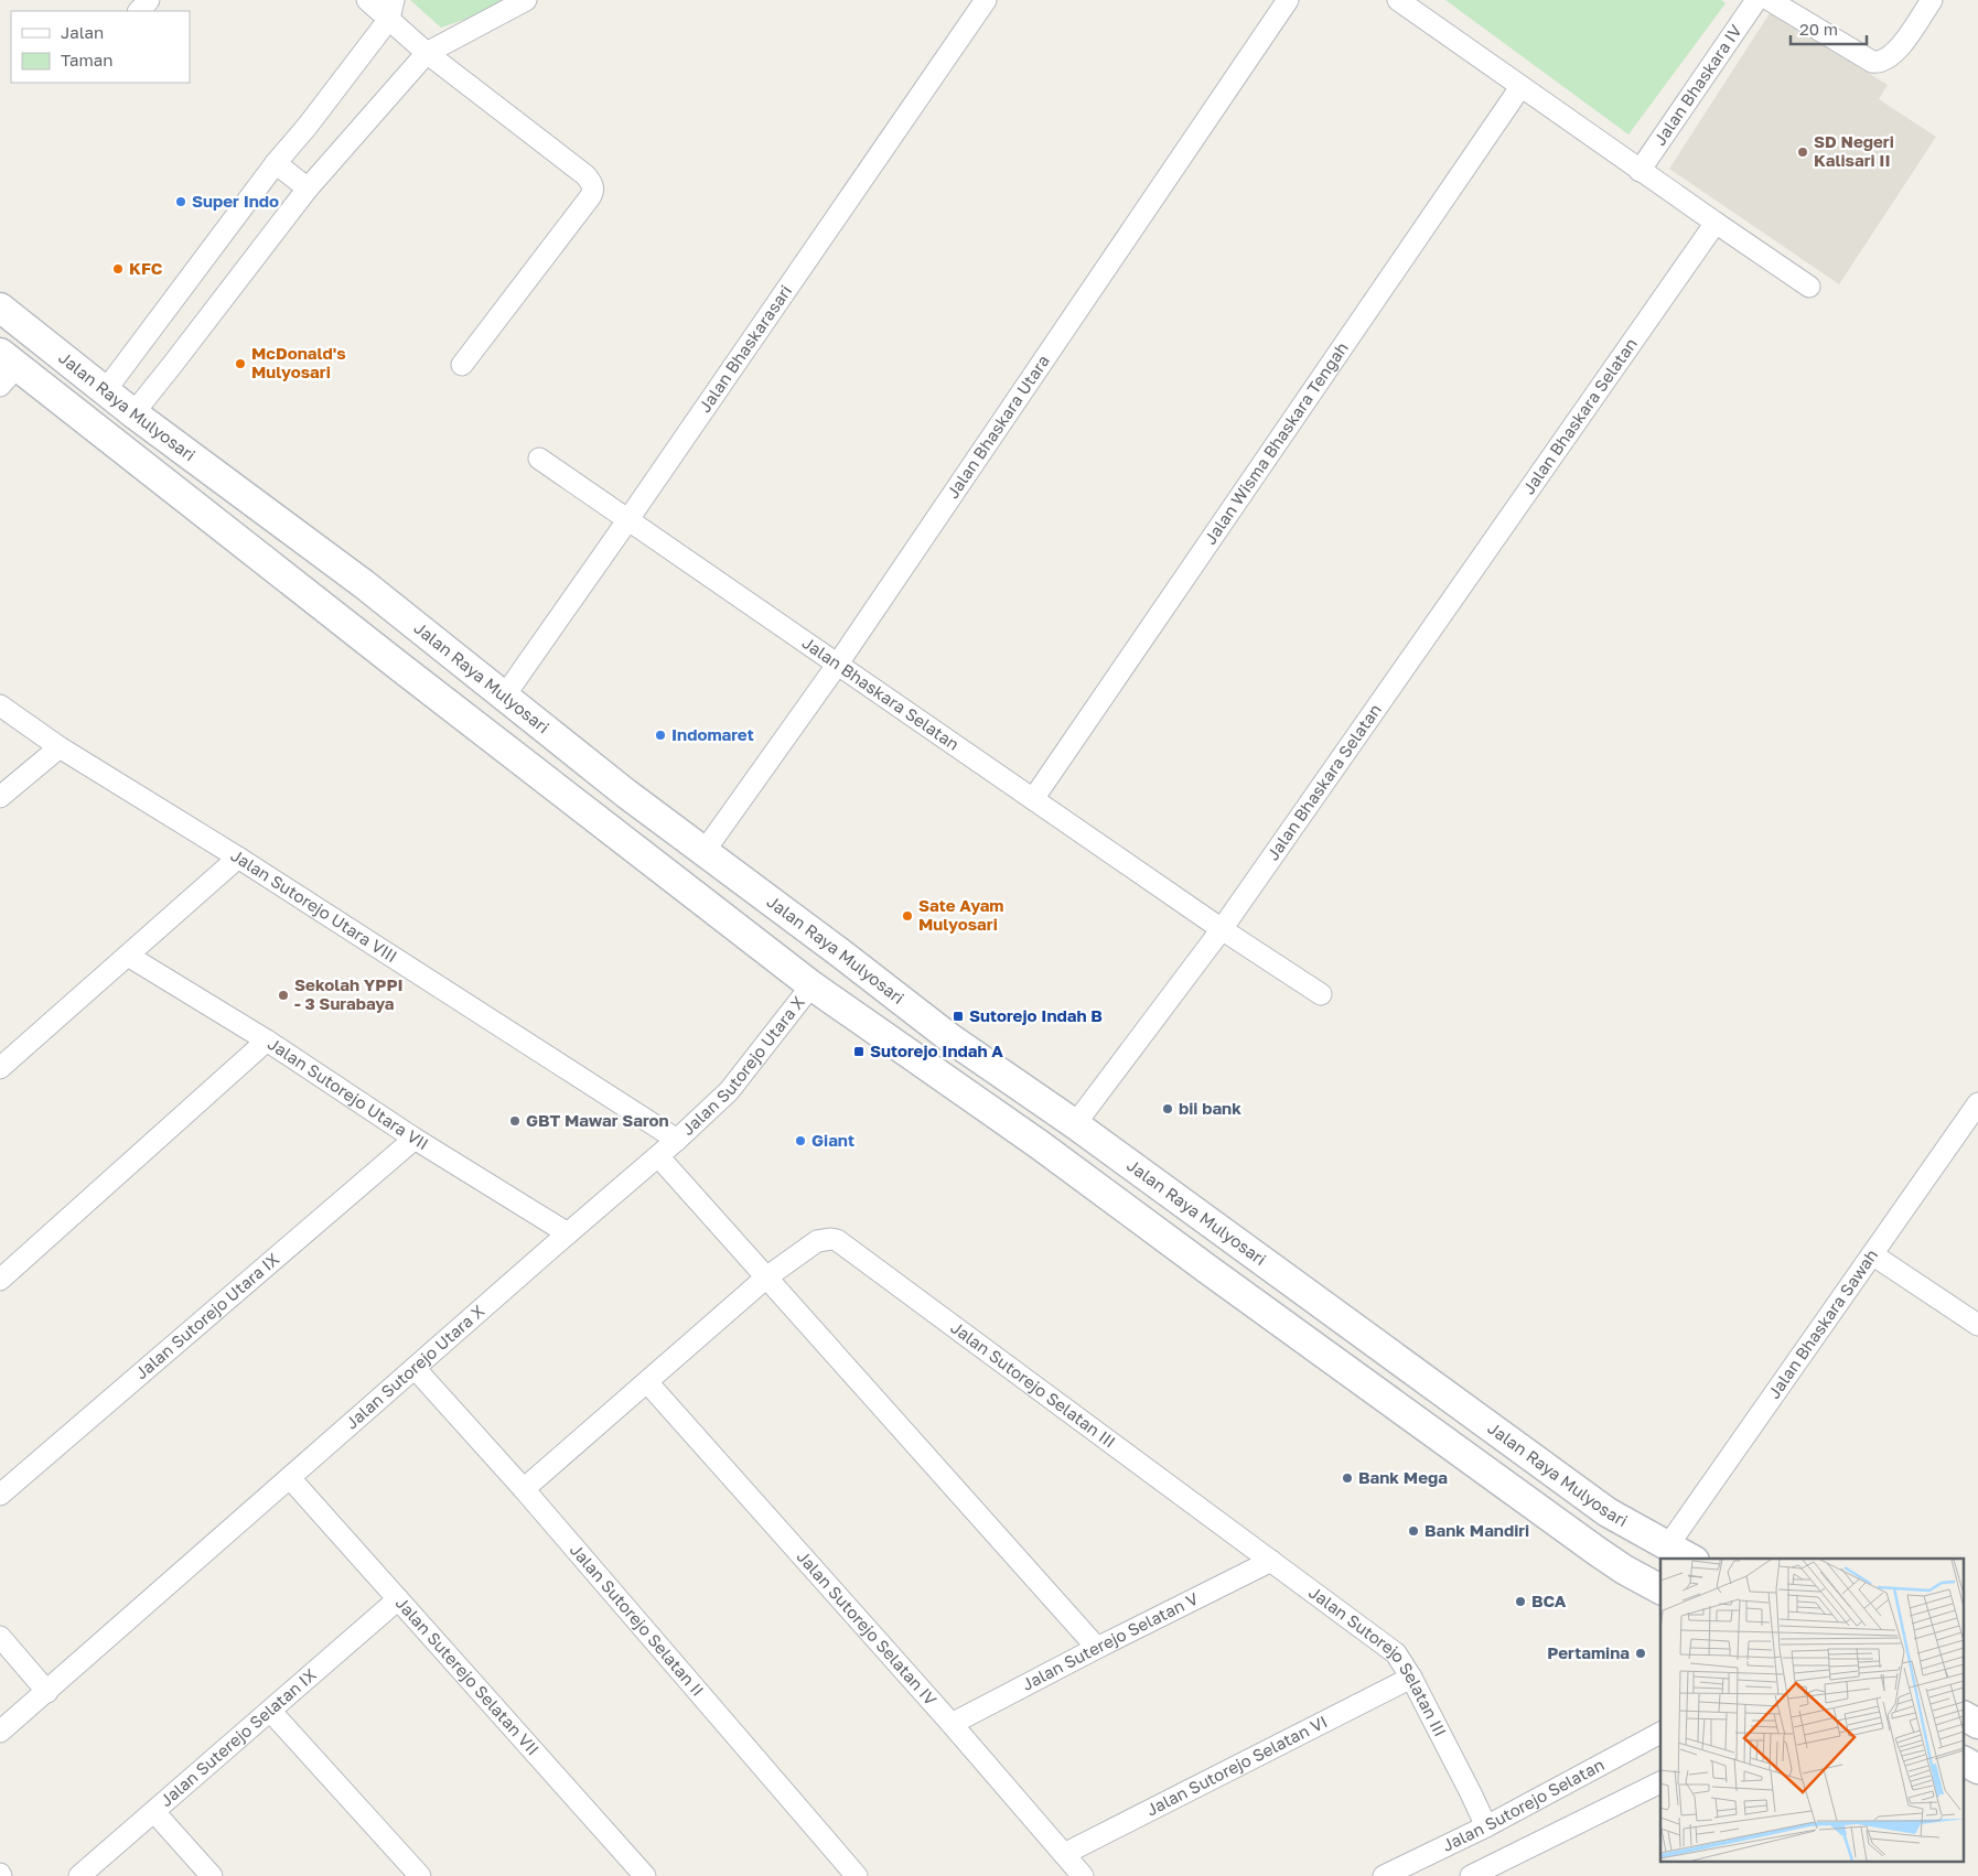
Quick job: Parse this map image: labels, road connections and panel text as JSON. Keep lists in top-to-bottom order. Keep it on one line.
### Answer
{"streets":{"main road":["Jalan Raya Mulyosari"],"street":["Jalan Bhaskara IV","Jalan Bhaskarasari","Jalan Bhaskara Selatan","Jalan Bhaskara Utara","Jalan Wisma Bhaskara Tengah","Jalan Sutorejo Utara VIII","Jalan Sutorejo Utara X","Jalan Sutorejo Utara VII","Jalan Sutorejo Utara IX","Jalan Bhaskara Sawah","Jalan Sutorejo Selatan III","Jalan Sutorejo Selatan II","Jalan Sutorejo Selatan IV","Jalan Suterejo Selatan V","Jalan Suterejo Selatan VII","Jalan Suterejo Selatan IX","Jalan Sutorejo Selatan VI","Jalan Sutorejo Selatan"]},"crossings":[["Jalan Bhaskarasari","Jalan Raya Mulyosari"],["Jalan Bhaskarasari","Jalan Bhaskara Selatan"],["Jalan Raya Mulyosari","Jalan Bhaskara Selatan"],["Jalan Raya Mulyosari","Jalan Bhaskara Utara"],["Jalan Raya Mulyosari","Jalan Sutorejo Utara X"],["Jalan Raya Mulyosari","Jalan Bhaskara Sawah"],["Jalan Bhaskara Selatan","Jalan Bhaskara Utara"],["Jalan Bhaskara Selatan","Jalan Wisma Bhaskara Tengah"],["Jalan Sutorejo Utara VIII","Jalan Sutorejo Utara X"],["Jalan Sutorejo Utara X","Jalan Sutorejo Utara VII"],["Jalan Sutorejo Utara X","Jalan Sutorejo Selatan II"],["Jalan Sutorejo Utara X","Jalan Suterejo Selatan VII"],["Jalan Sutorejo Utara VII","Jalan Sutorejo Utara IX"],["Jalan Sutorejo Selatan III","Jalan Sutorejo Selatan II"],["Jalan Sutorejo Selatan III","Jalan Sutorejo Selatan IV"],["Jalan Sutorejo Selatan III","Jalan Suterejo Selatan V"],["Jalan Sutorejo Selatan III","Jalan Sutorejo Selatan VI"],["Jalan Sutorejo Selatan III","Jalan Sutorejo Selatan"],["Jalan Sutorejo Selatan IV","Jalan Suterejo Selatan V"],["Jalan Sutorejo Selatan IV","Jalan Sutorejo Selatan VI"],["Jalan Suterejo Selatan VII","Jalan Suterejo Selatan IX"]],"places":{"other":["SD Negeri Kalisari II","Super Indo","KFC","McDonald's Mulyosari","Indomaret","Sate Ayam Mulyosari","Sekolah YPPI - 3 Surabaya","bii bank","GBT Mawar Saron","Giant","Bank Mega","Bank Mandiri","BCA","Pertamina"],"transit":["Sutorejo Indah B","Sutorejo Indah A"]},"legend":["Jalan","Taman"],"scale_bar":"20 m"}
